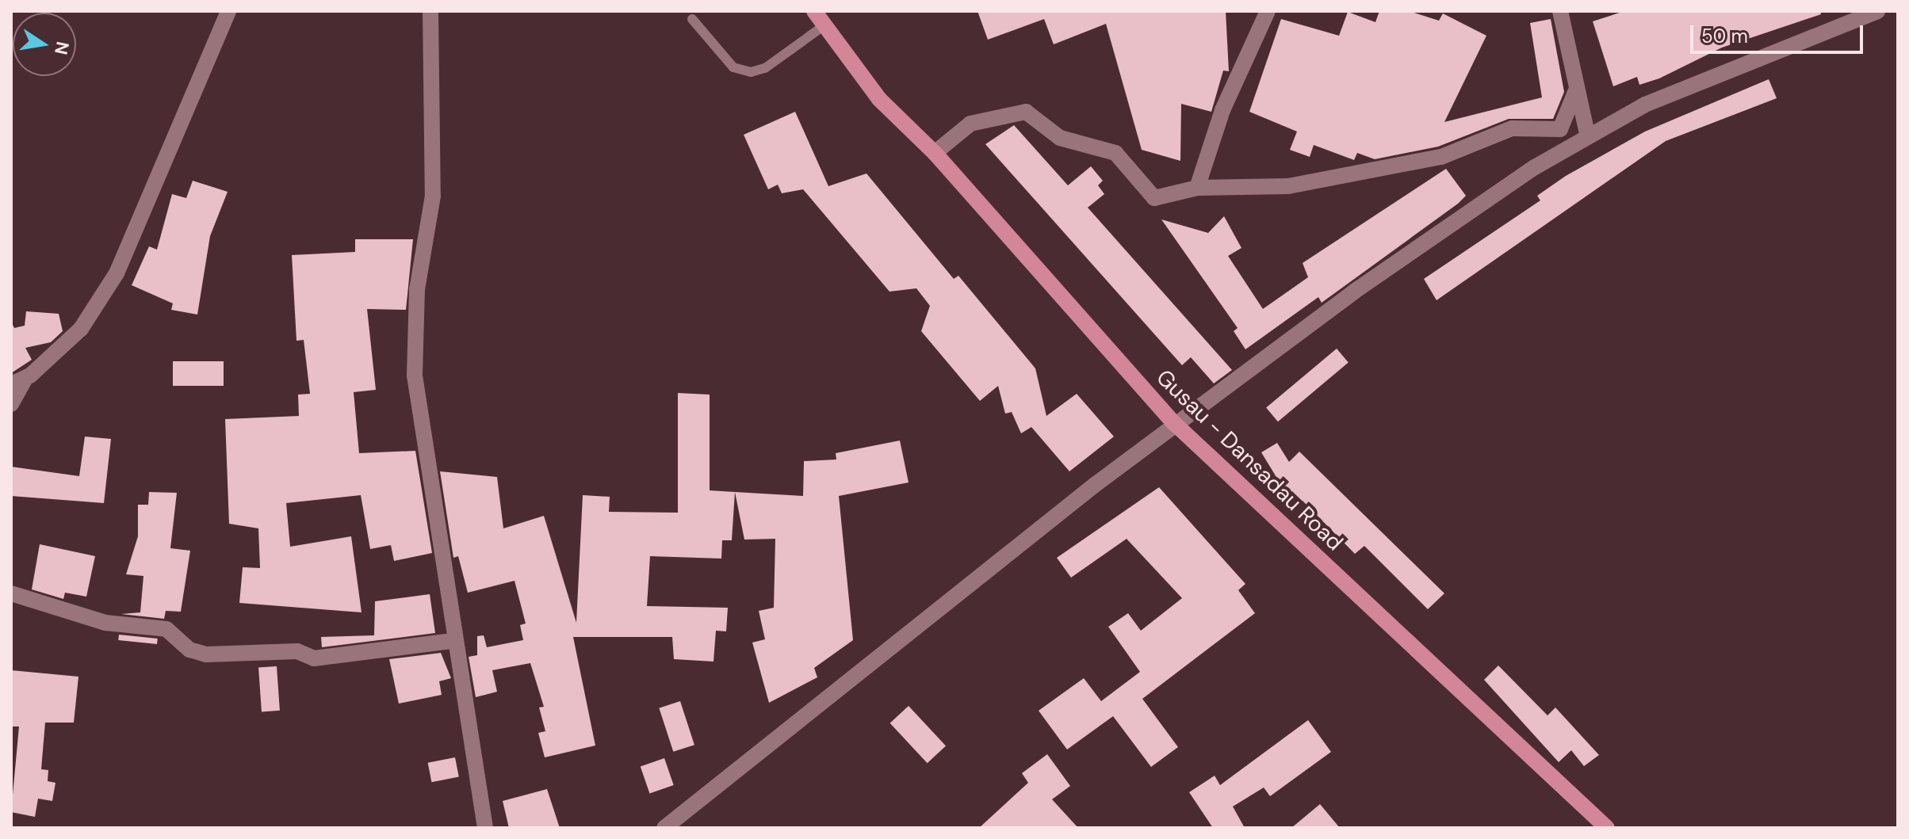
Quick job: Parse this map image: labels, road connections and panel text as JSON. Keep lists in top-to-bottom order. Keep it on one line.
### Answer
{"streets":{"main road":["Gusau - Dansadau Road"]},"scale_bar":"50 m","north":"right"}
